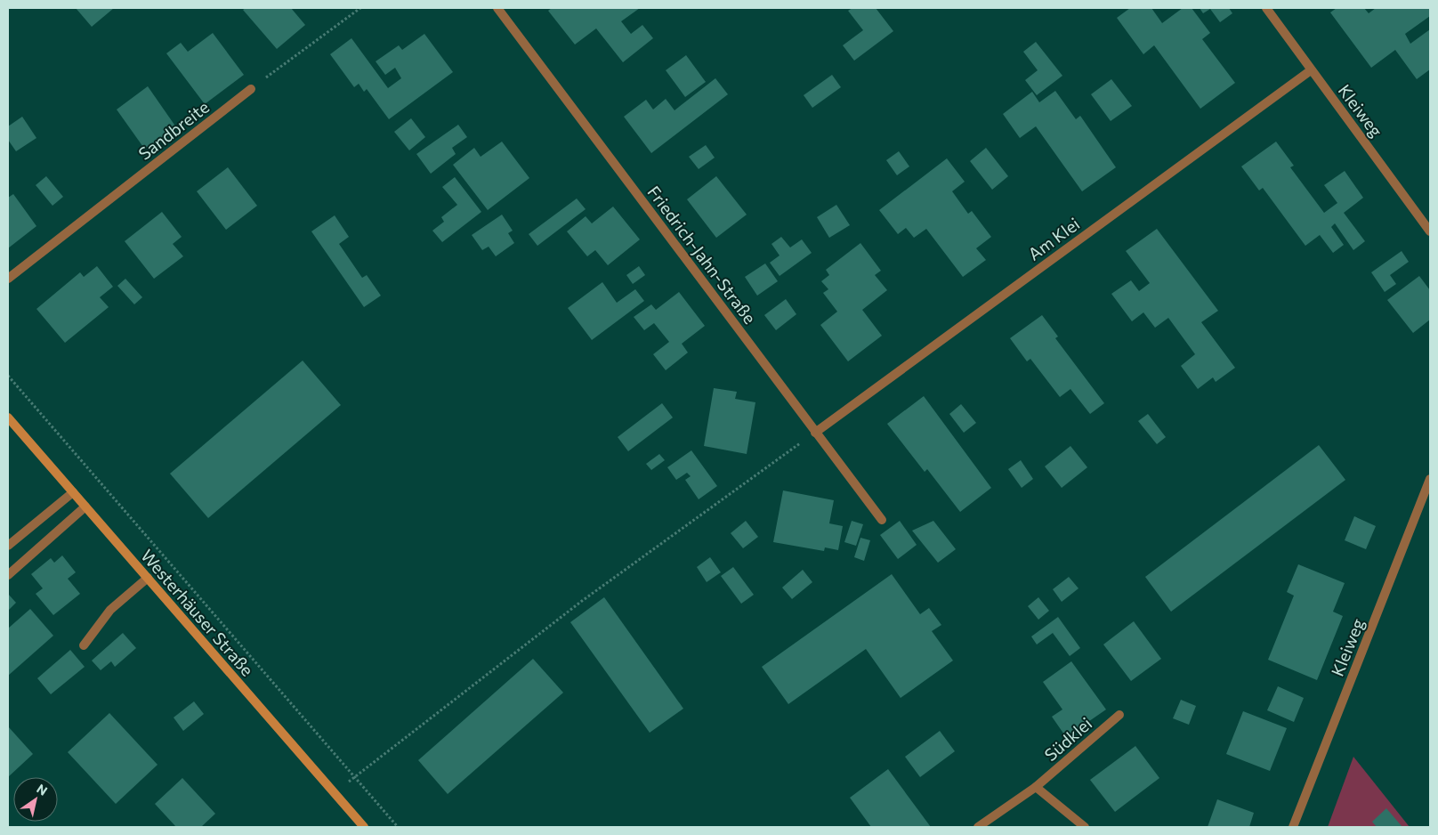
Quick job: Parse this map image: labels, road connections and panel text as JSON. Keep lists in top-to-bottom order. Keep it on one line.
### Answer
{"streets":{"main road":["Westerhäuser Straße"],"street":["Kleiweg","Sandbreite","Am Klei","Friedrich-Jahn-Straße","Südklei"]},"crossings":[["Kleiweg","Am Klei"],["Am Klei","Friedrich-Jahn-Straße"]],"north":"top right"}
